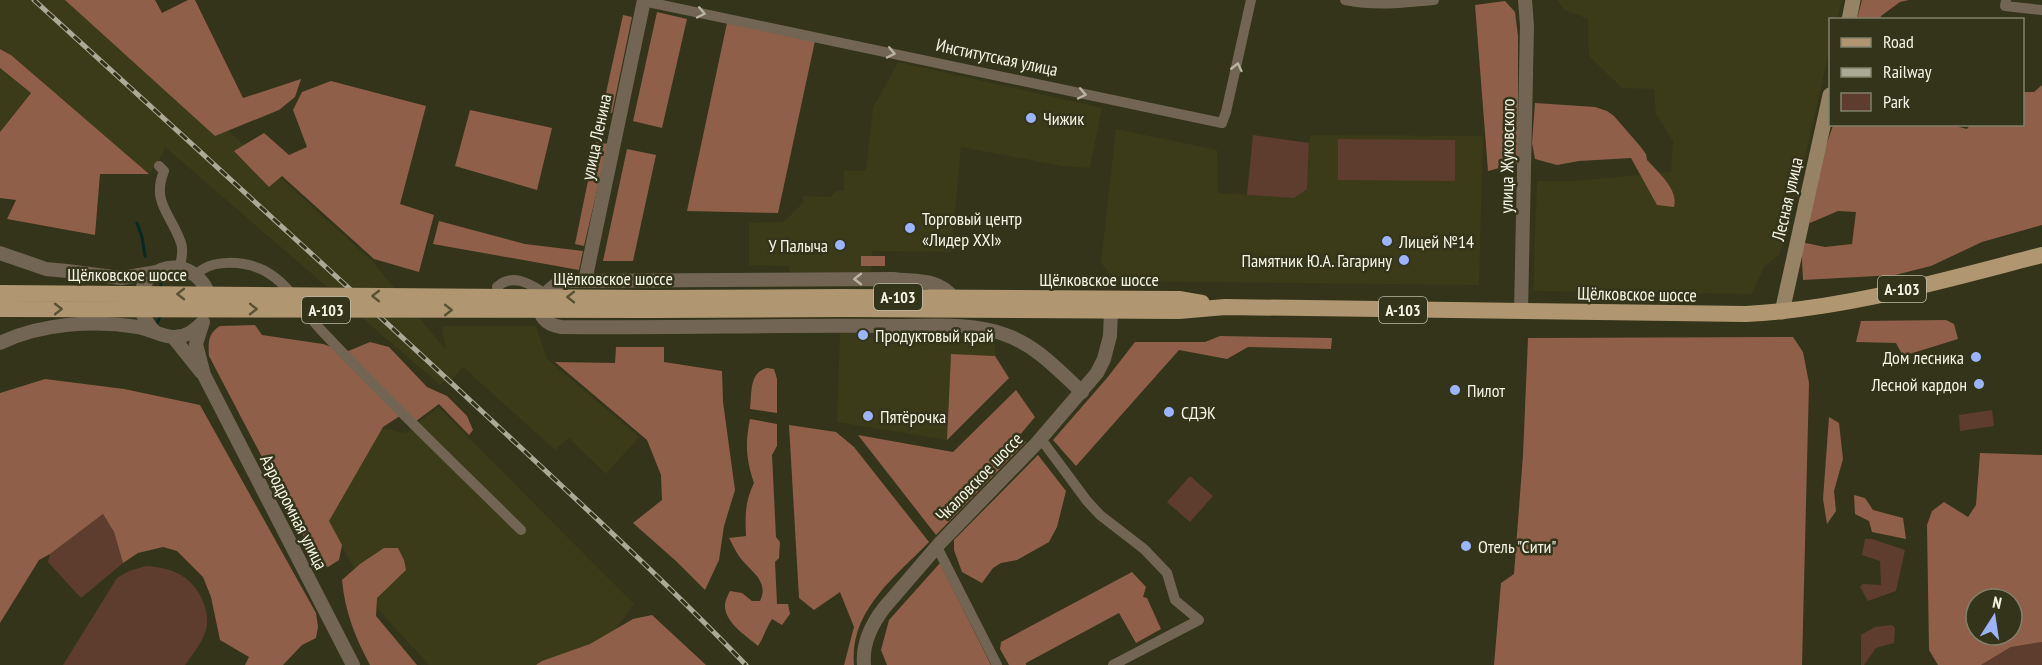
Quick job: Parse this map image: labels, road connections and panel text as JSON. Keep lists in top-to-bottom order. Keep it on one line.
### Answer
{"streets":{"main road":["Лесная улица","Щёлковское шоссе","А-103"],"street":["Институтская улица","улица Ленина","улица Жуковского","Чкаловское шоссе","Аэродромная улица"]},"crossings":[["Институтская улица","улица Ленина"],["улица Ленина","А-103"],["улица Жуковского","Щёлковское шоссе"],["Лесная улица","Щёлковское шоссе"],["Щёлковское шоссе","А-103"],["Щёлковское шоссе","Чкаловское шоссе"],["А-103","Чкаловское шоссе"]],"one_way":["Институтская улица"],"places":["Чижик","Торговый центр «Лидер XXI»","Лицей №14","У Палыча","Памятник Ю.А. Гагарину","Продуктовый край","Дом лесника","Лесной кардон","Пилот","СДЭК","Пятёрочка","Отель \"Сити\""],"legend":["Road","Railway","Park"],"north":"top"}
